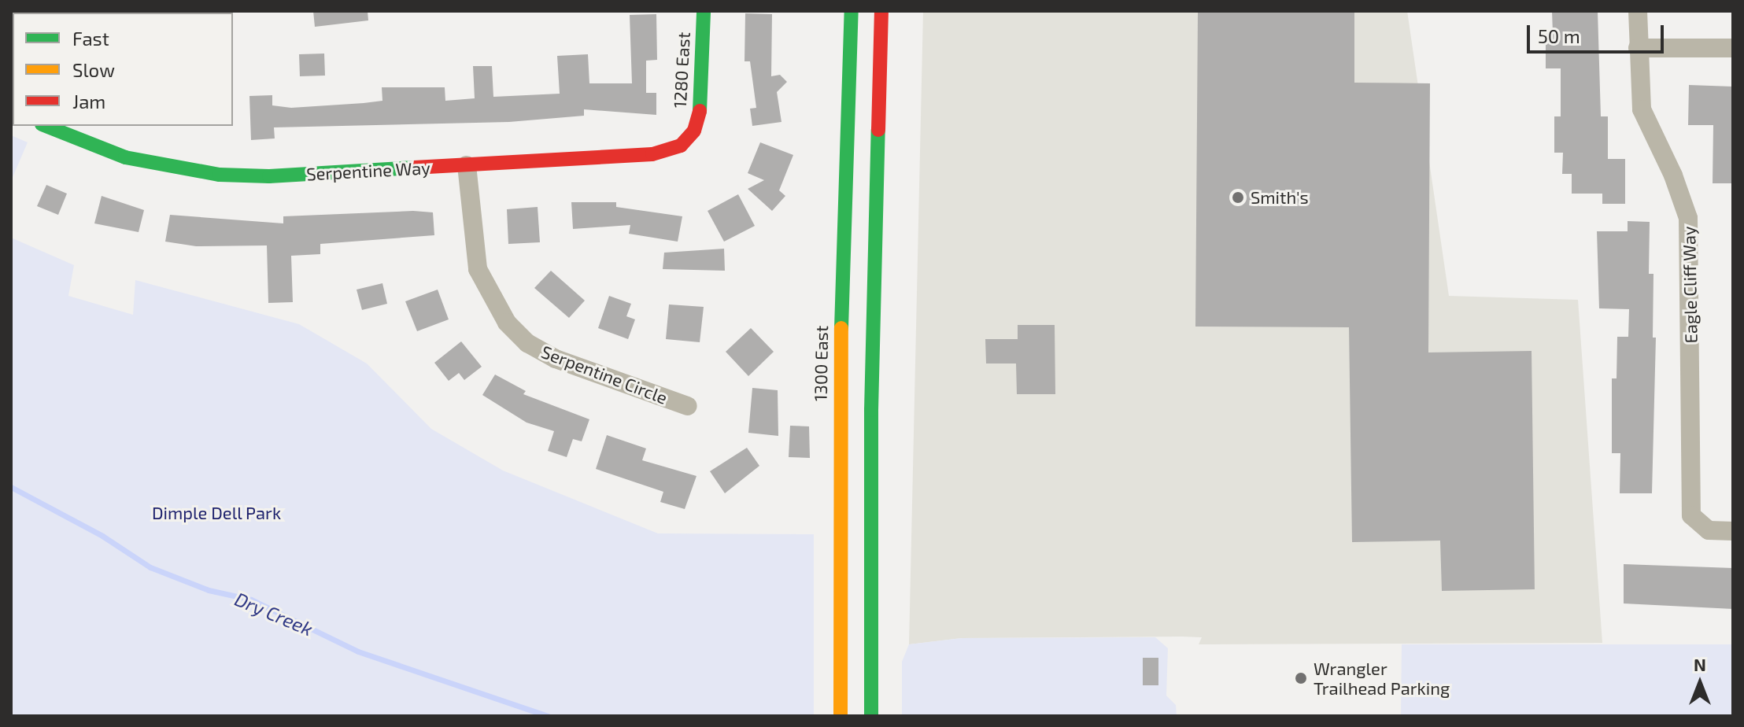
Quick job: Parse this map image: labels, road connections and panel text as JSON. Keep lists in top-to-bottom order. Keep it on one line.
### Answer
{"streets":{"main road":["1280 East","Serpentine Way","1300 East"],"street":["Eagle Cliff Way","Serpentine Circle"]},"crossings":[["1280 East","Serpentine Way"],["Serpentine Way","Serpentine Circle"]],"water":["Dry Creek"],"parks":["Dimple Dell Park"],"places":["Smith's","Wrangler Trailhead Parking"],"legend":["Fast","Slow","Jam"],"scale_bar":"50 m","north":"top"}
